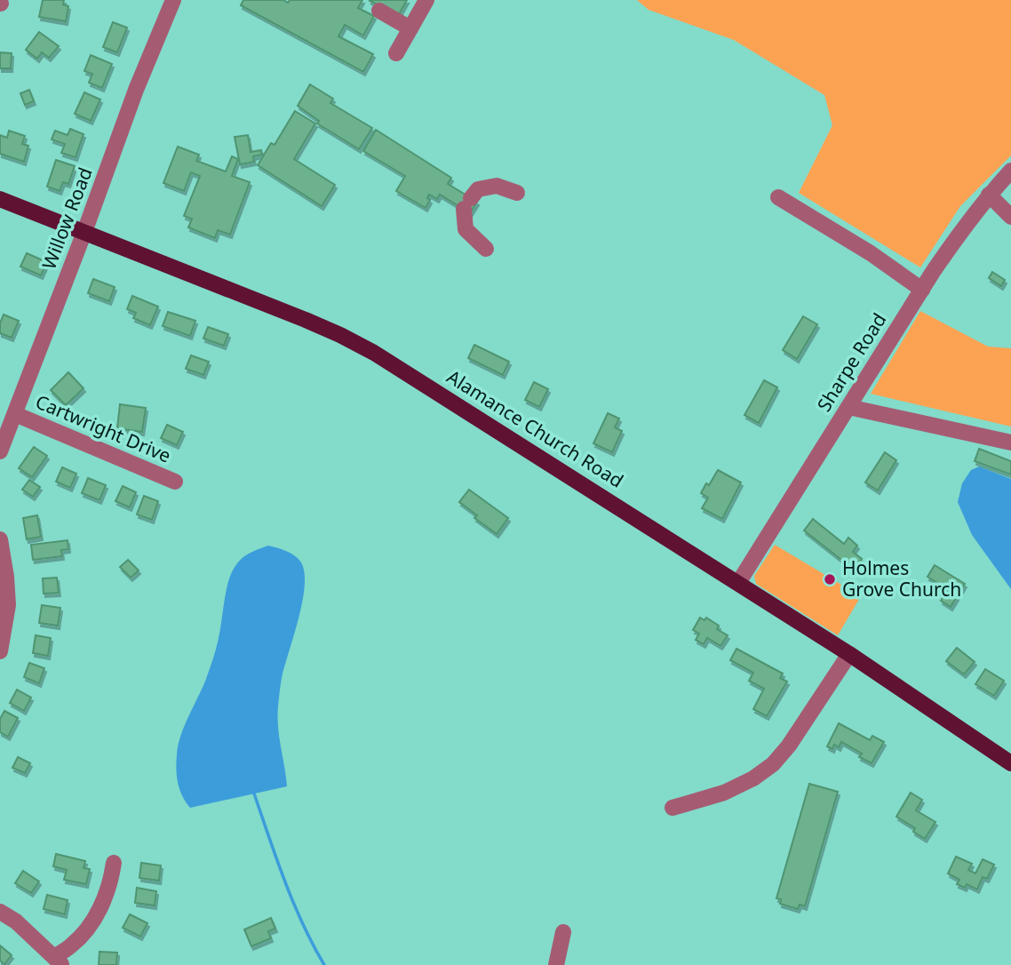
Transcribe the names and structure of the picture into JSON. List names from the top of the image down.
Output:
{
  "streets": {
    "main road": ["Alamance Church Road"],
    "street": ["Willow Road", "Sharpe Road", "Cartwright Drive"]
  },
  "crossings": [
    ["Willow Road", "Cartwright Drive"],
    ["Willow Road", "Alamance Church Road"],
    ["Sharpe Road", "Alamance Church Road"]
  ],
  "places": ["Holmes Grove Church"]
}
